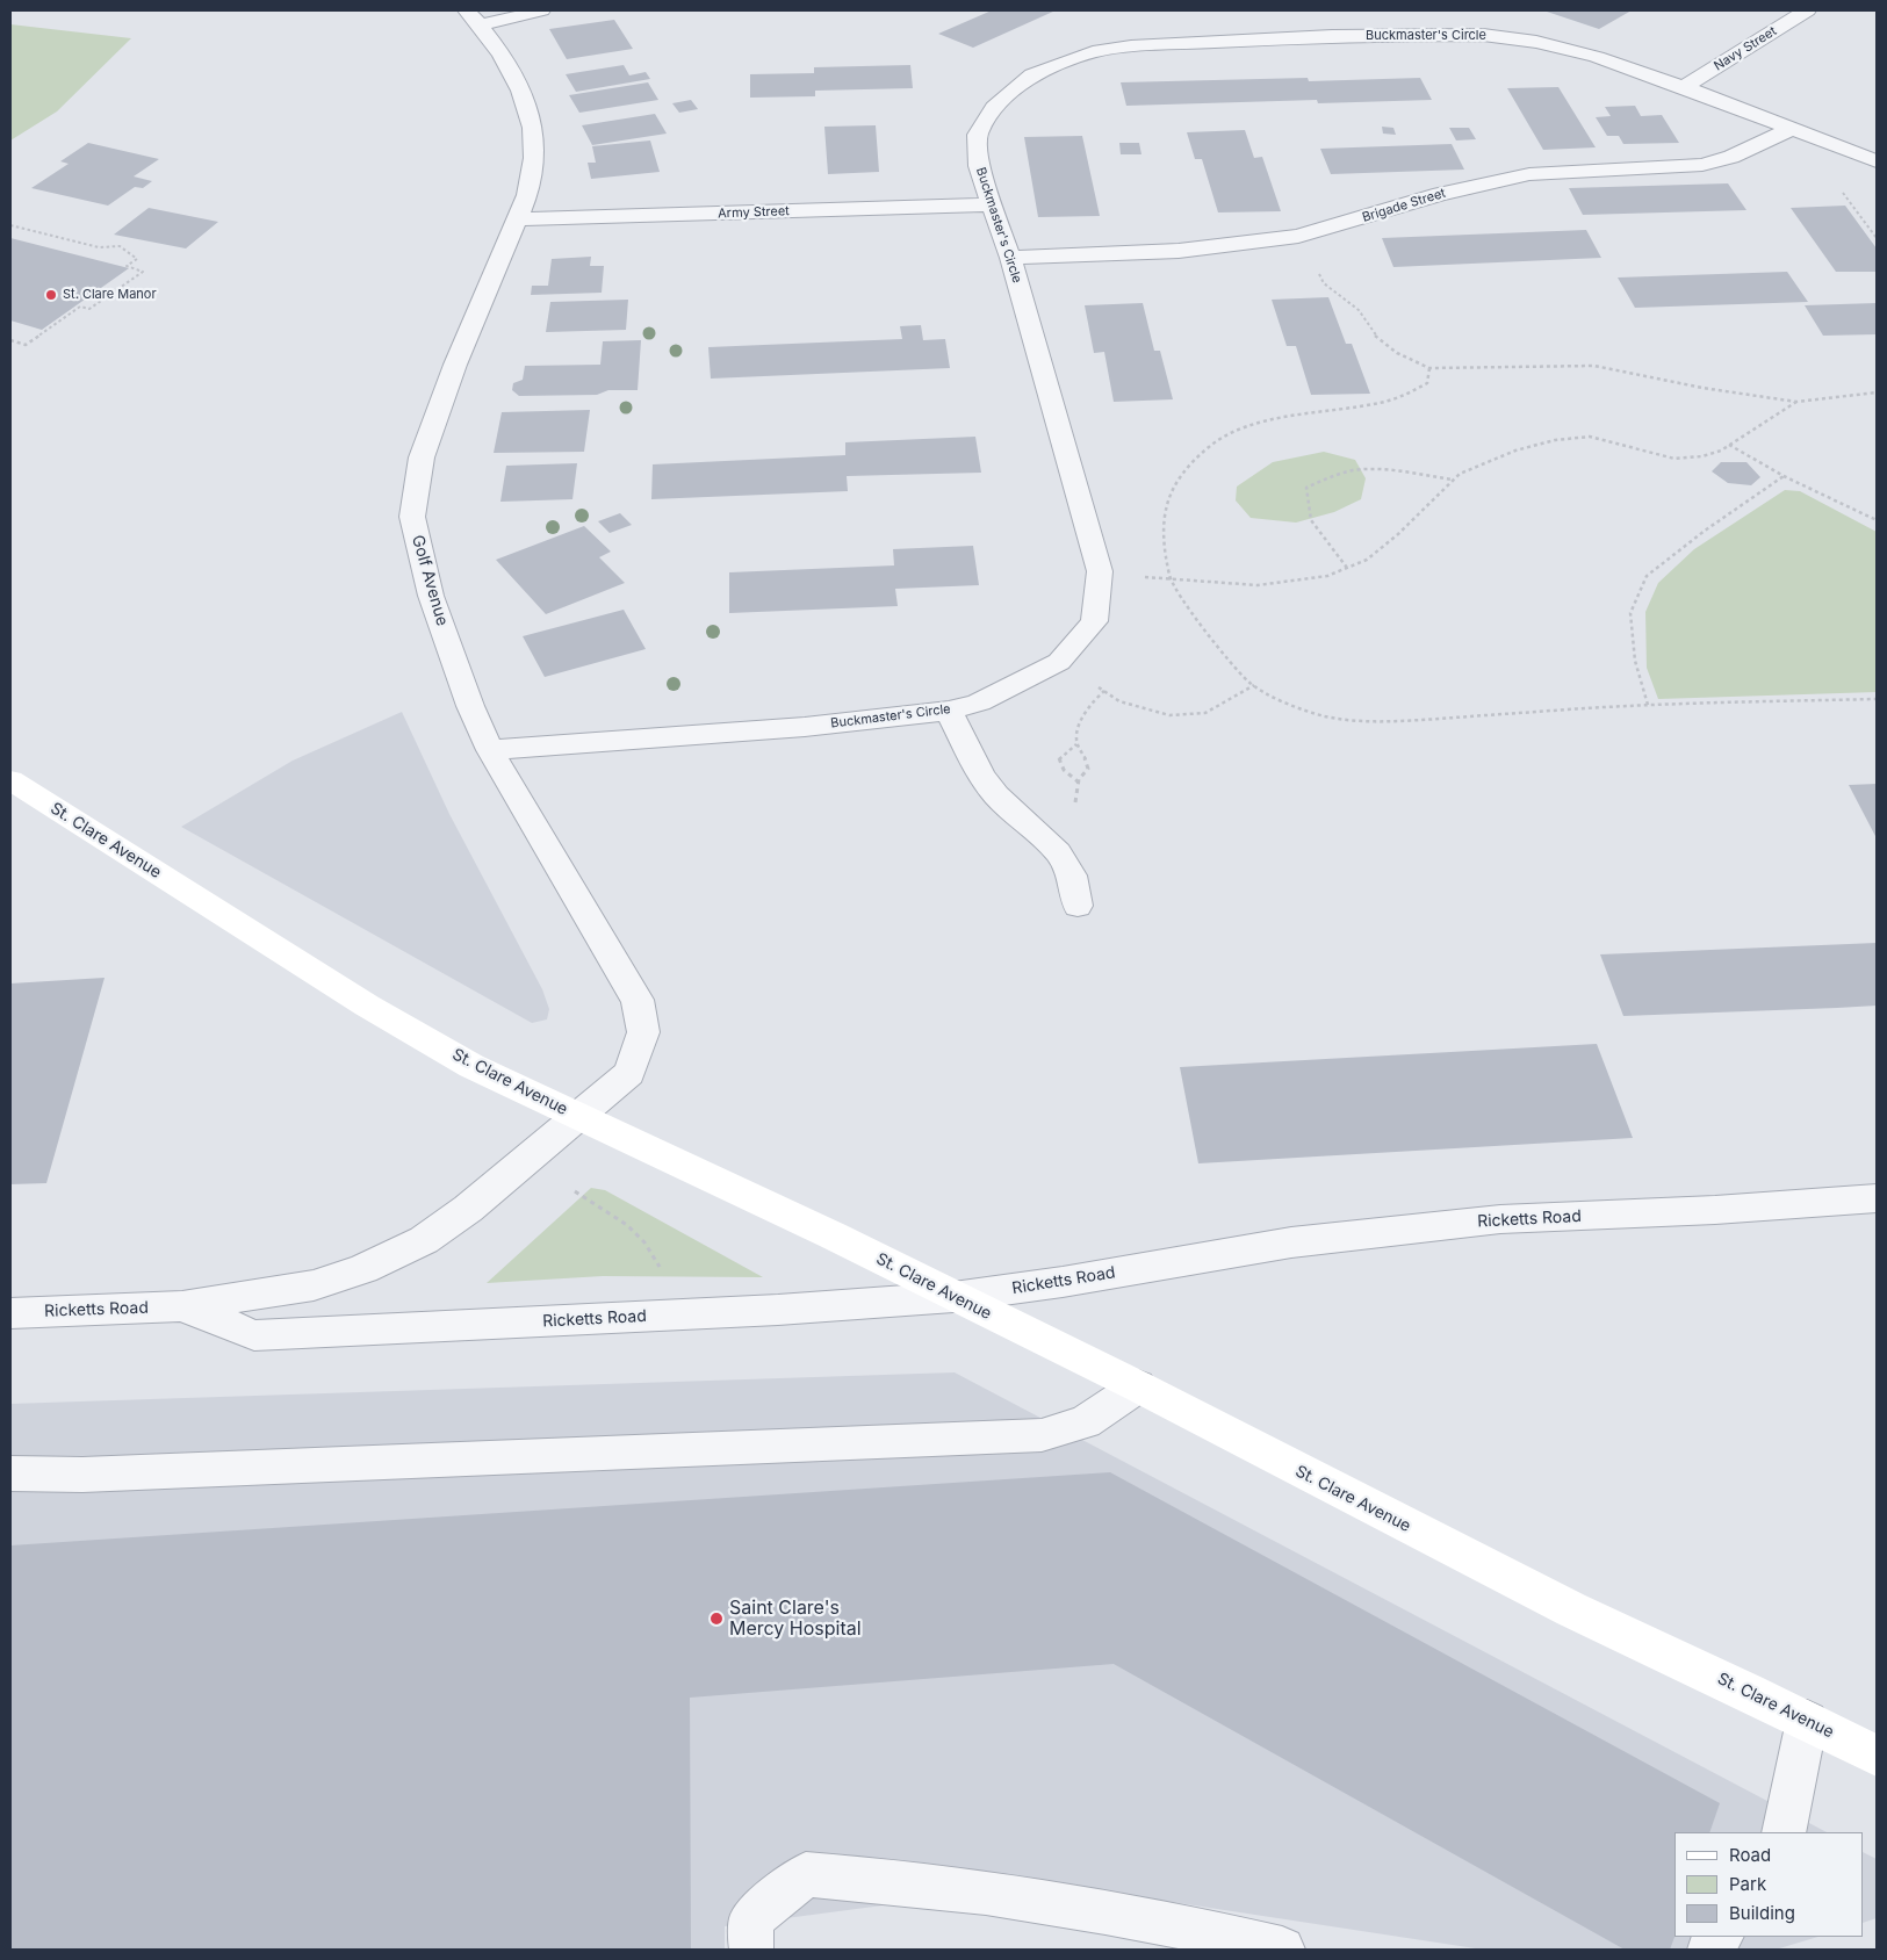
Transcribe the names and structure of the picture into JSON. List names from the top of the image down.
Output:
{
  "streets": {
    "street": [
      "Buckmaster's Circle",
      "Navy Street",
      "Brigade Street",
      "Army Street",
      "Golf Avenue",
      "St. Clare Avenue",
      "Ricketts Road"
    ]
  },
  "crossings": [
    ["Buckmaster's Circle", "Navy Street"],
    ["Buckmaster's Circle", "Brigade Street"],
    ["Buckmaster's Circle", "Army Street"],
    ["Buckmaster's Circle", "Golf Avenue"],
    ["Army Street", "Golf Avenue"],
    ["Golf Avenue", "St. Clare Avenue"],
    ["Golf Avenue", "Ricketts Road"],
    ["St. Clare Avenue", "Ricketts Road"]
  ],
  "places": ["St. Clare Manor", "Saint Clare's Mercy Hospital"],
  "legend": ["Road", "Park", "Building"]
}
